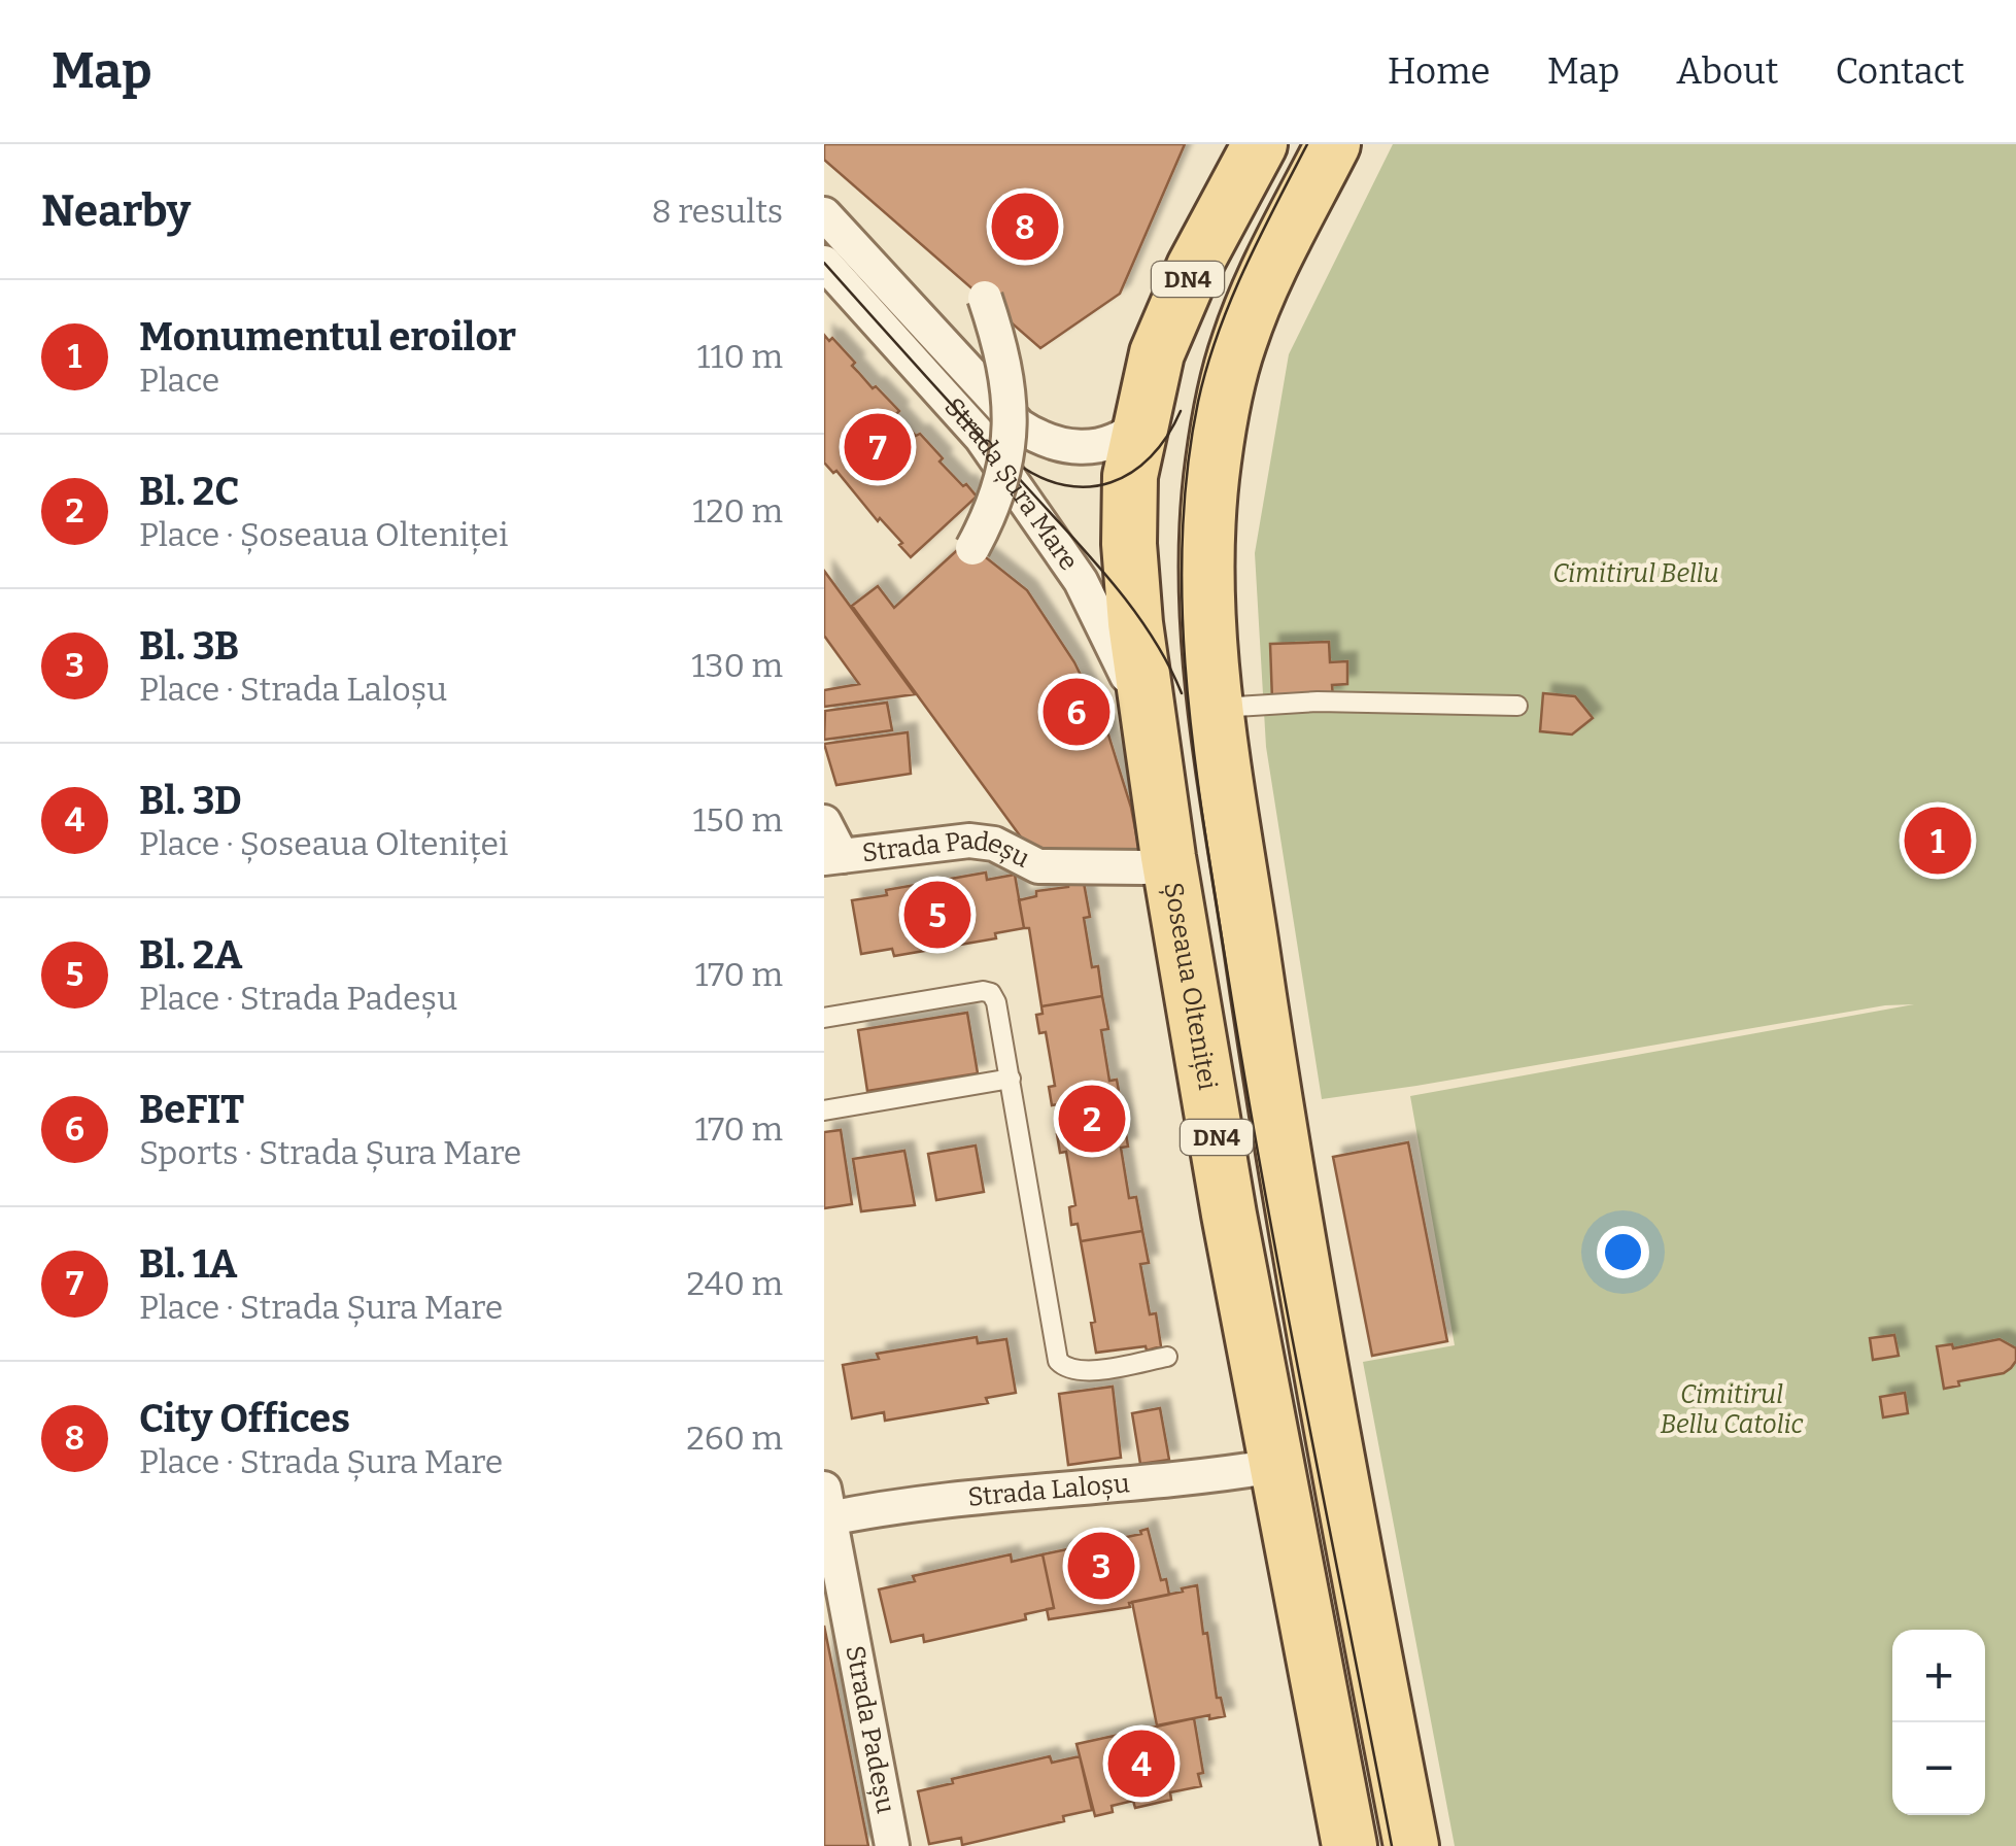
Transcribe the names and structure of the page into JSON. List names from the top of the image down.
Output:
{
  "streets": {
    "main road": ["DN4", "Șoseaua Olteniței"],
    "street": ["Strada Șura Mare", "Strada Padeșu", "Strada Laloșu"]
  },
  "crossings": [
    ["Strada Șura Mare", "Șoseaua Olteniței"],
    ["Strada Padeșu", "Șoseaua Olteniței"],
    ["Strada Padeșu", "Strada Laloșu"],
    ["Șoseaua Olteniței", "Strada Laloșu"]
  ],
  "parks": ["Cimitirul Bellu", "Cimitirul Bellu Catolic"],
  "page": {
    "header": "Map",
    "nav": [
      "Home",
      "Map",
      "About",
      "Contact"
    ],
    "heading": ["Nearby", "8 results"],
    "pins": [
      "8",
      "7",
      "6",
      "1",
      "5",
      "2",
      "3",
      "4"
    ],
    "list": [
      {
        "mark": "1",
        "name": "Monumentul eroilor",
        "note": "Place",
        "value": "110 m"
      },
      {
        "mark": "2",
        "name": "Bl. 2C",
        "note": "Place · Șoseaua Olteniței",
        "value": "120 m"
      },
      {
        "mark": "3",
        "name": "Bl. 3B",
        "note": "Place · Strada Laloșu",
        "value": "130 m"
      },
      {
        "mark": "4",
        "name": "Bl. 3D",
        "note": "Place · Șoseaua Olteniței",
        "value": "150 m"
      },
      {
        "mark": "5",
        "name": "Bl. 2A",
        "note": "Place · Strada Padeșu",
        "value": "170 m"
      },
      {
        "mark": "6",
        "name": "BeFIT",
        "note": "Sports · Strada Șura Mare",
        "value": "170 m"
      },
      {
        "mark": "7",
        "name": "Bl. 1A",
        "note": "Place · Strada Șura Mare",
        "value": "240 m"
      },
      {
        "mark": "8",
        "name": "City Offices",
        "note": "Place · Strada Șura Mare",
        "value": "260 m"
      }
    ],
    "map_buttons": ["+", "−"]
  }
}
